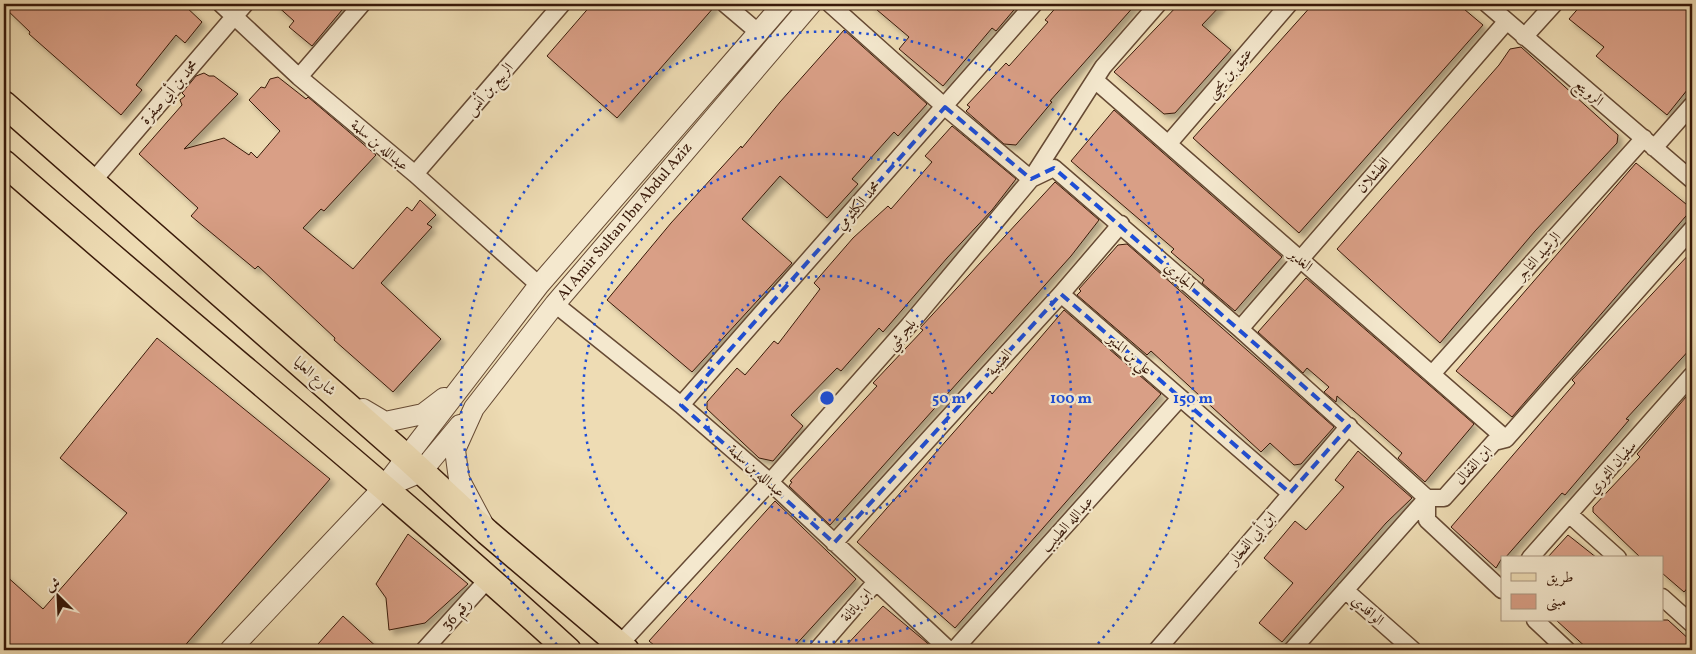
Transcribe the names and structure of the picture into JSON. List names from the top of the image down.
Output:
{
  "streets": {
    "main road": ["شارع العليا"],
    "street": [
      "عتيق بن يحيى",
      "الربيع بن أنس",
      "محمد بن أبي صفرة",
      "الرويتع",
      "عبدالله بن سلمة",
      "الطشلان",
      "محمد الكلثومي",
      "Al Amir Sultan Ibn Abdul Aziz",
      "الرشيد التاجر",
      "الغدير",
      "الجابري",
      "بلجرشي",
      "علي بن المنير",
      "الضبية",
      "ابن القفال",
      "سفيان الثوري",
      "عبدالله الطبيب",
      "ابن أبي الفخار",
      "ابن باتانة",
      "الواقدي",
      "رقم 36"
    ]
  },
  "crossings": [
    ["عتيق بن يحيى", "الغدير"],
    ["الربيع بن أنس", "عبدالله بن سلمة"],
    ["محمد بن أبي صفرة", "عبدالله بن سلمة"],
    ["محمد بن أبي صفرة", "شارع العليا"],
    ["الرويتع", "الطشلان"],
    ["الرويتع", "الرشيد التاجر"],
    ["عبدالله بن سلمة", "محمد الكلثومي"],
    ["عبدالله بن سلمة", "Al Amir Sultan Ibn Abdul Aziz"],
    ["عبدالله بن سلمة", "بلجرشي"],
    ["عبدالله بن سلمة", "الضبية"],
    ["عبدالله بن سلمة", "ابن باتانة"],
    ["الطشلان", "الغدير"],
    ["الطشلان", "الجابري"],
    ["Al Amir Sultan Ibn Abdul Aziz", "شارع العليا"],
    ["الرشيد التاجر", "الغدير"],
    ["الغدير", "بلجرشي"],
    ["الغدير", "ابن القفال"],
    ["الجابري", "بلجرشي"],
    ["الجابري", "الضبية"],
    ["الجابري", "ابن القفال"],
    ["الجابري", "ابن أبي الفخار"],
    ["بلجرشي", "شارع العليا"],
    ["علي بن المنير", "الضبية"],
    ["علي بن المنير", "عبدالله الطبيب"],
    ["علي بن المنير", "ابن أبي الفخار"]
  ],
  "legend": ["طريق", "مبنى"],
  "north": "top left",
  "rings": ["50 m", "100 m", "150 m"]
}
